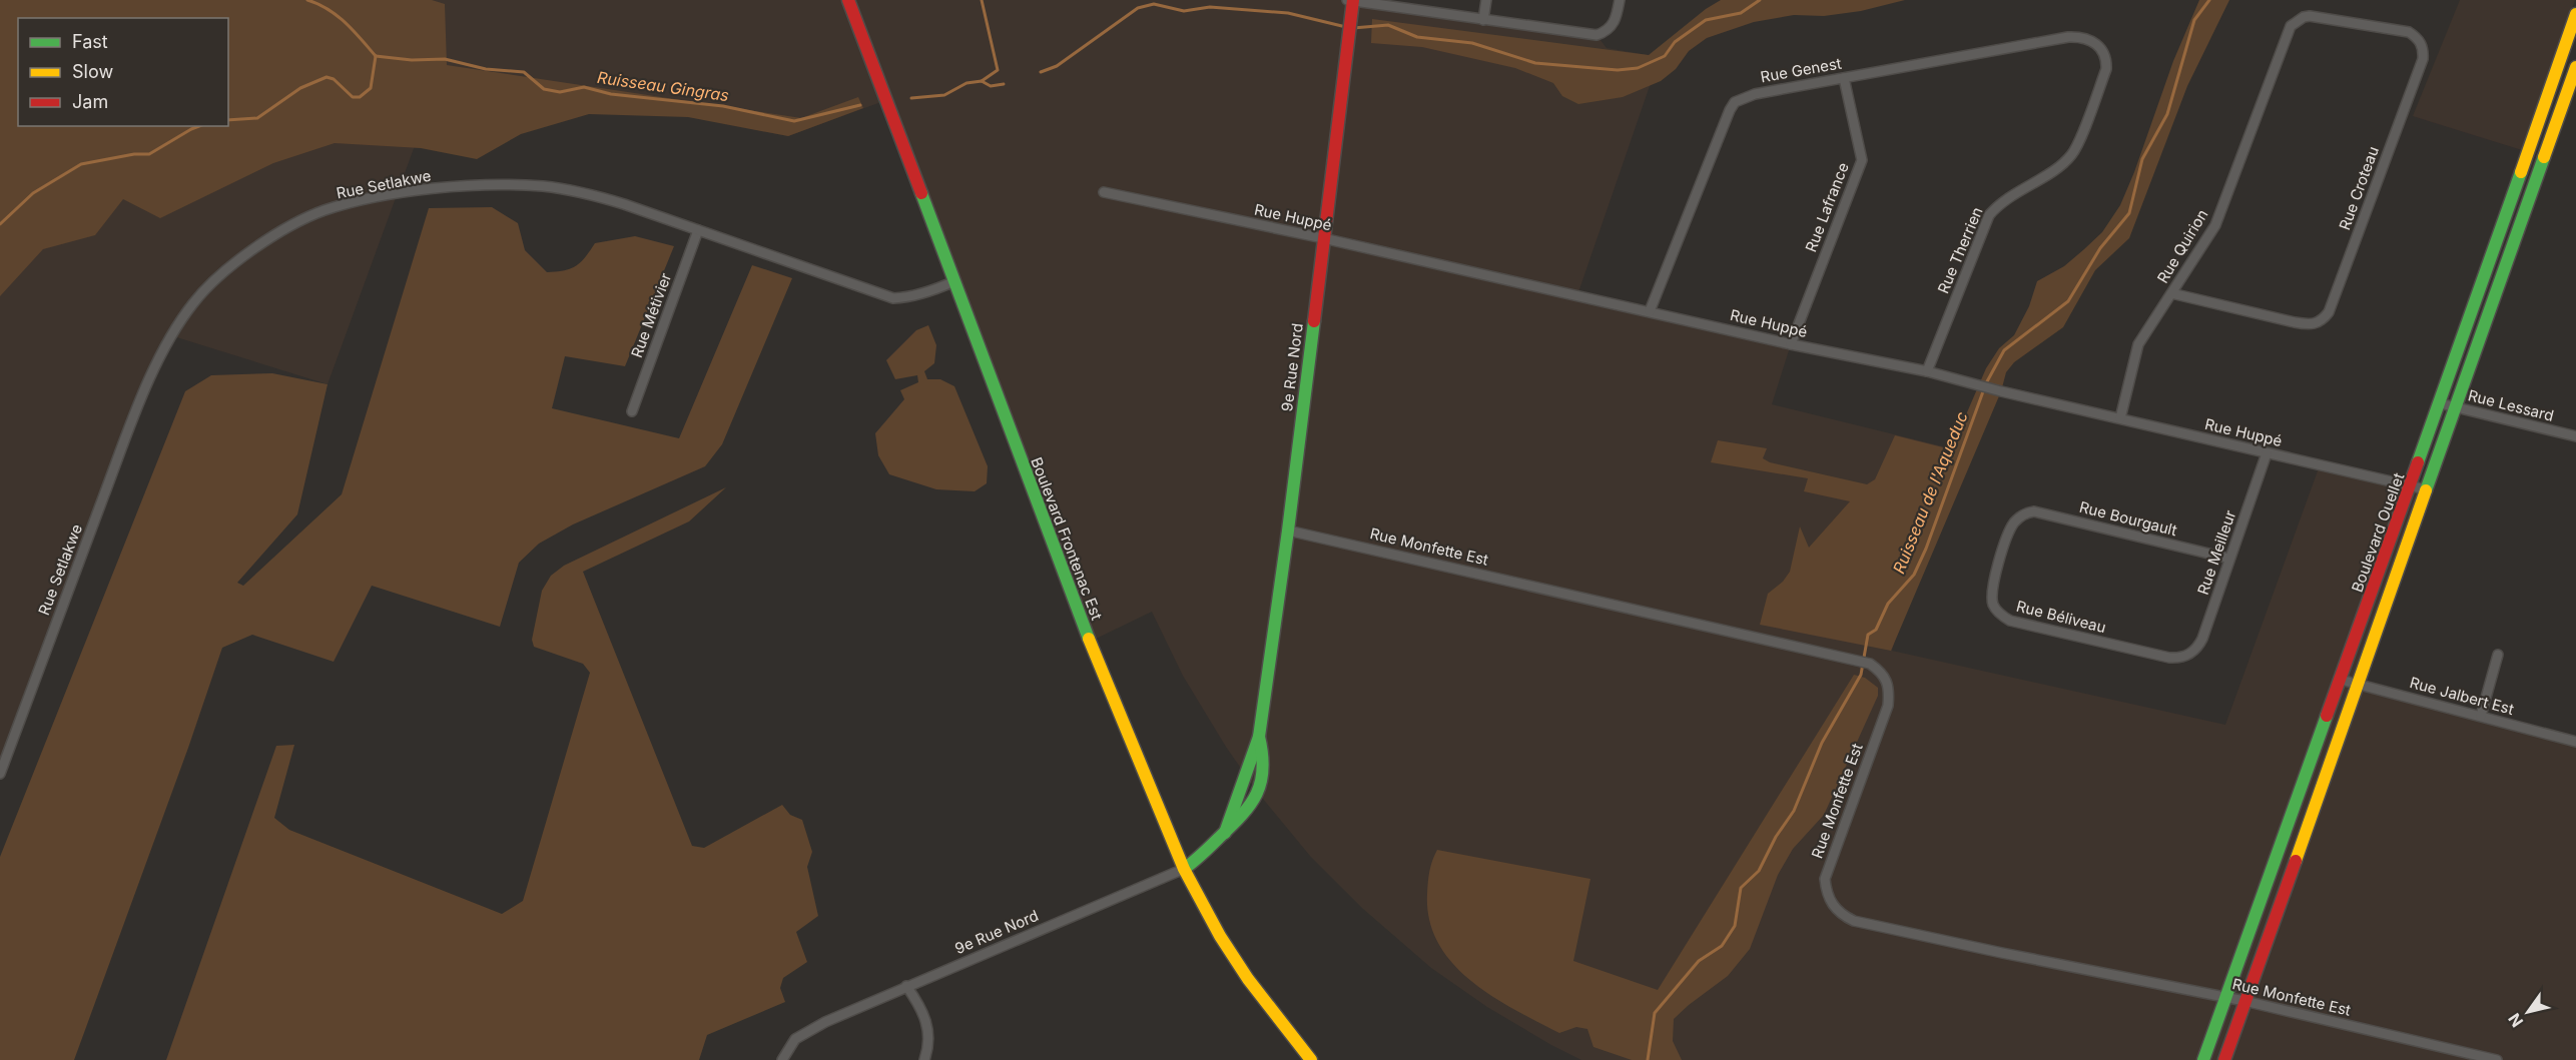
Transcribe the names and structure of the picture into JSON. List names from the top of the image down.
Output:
{
  "streets": {
    "street": [
      "Rue Genest",
      "Rue Setlakwe",
      "Rue Croteau",
      "Rue Lafrance",
      "Rue Huppé",
      "Rue Quirion",
      "Rue Therrien",
      "Rue Métivier",
      "9e Rue Nord",
      "Rue Lessard",
      "Rue Bourgault",
      "Boulevard Ouellet",
      "Boulevard Frontenac Est",
      "Rue Monfette Est",
      "Rue Meilleur",
      "Rue Béliveau",
      "Rue Jalbert Est"
    ]
  },
  "crossings": [
    ["Rue Genest", "Rue Lafrance"],
    ["Rue Genest", "Rue Huppé"],
    ["Rue Genest", "Rue Therrien"],
    ["Rue Setlakwe", "Rue Métivier"],
    ["Rue Setlakwe", "Boulevard Frontenac Est"],
    ["Rue Croteau", "Rue Quirion"],
    ["Rue Lafrance", "Rue Huppé"],
    ["Rue Huppé", "Rue Quirion"],
    ["Rue Huppé", "Rue Therrien"],
    ["Rue Huppé", "9e Rue Nord"],
    ["Rue Huppé", "Boulevard Ouellet"],
    ["Rue Huppé", "Rue Meilleur"],
    ["9e Rue Nord", "Boulevard Frontenac Est"],
    ["9e Rue Nord", "Rue Monfette Est"],
    ["Rue Lessard", "Boulevard Ouellet"],
    ["Rue Bourgault", "Rue Meilleur"],
    ["Rue Bourgault", "Rue Béliveau"],
    ["Boulevard Ouellet", "Rue Monfette Est"],
    ["Boulevard Ouellet", "Rue Jalbert Est"],
    ["Rue Meilleur", "Rue Béliveau"]
  ],
  "water": ["Ruisseau Gingras", "Ruisseau de l'Aqueduc"],
  "legend": ["Fast", "Slow", "Jam"],
  "north": "bottom left"
}
